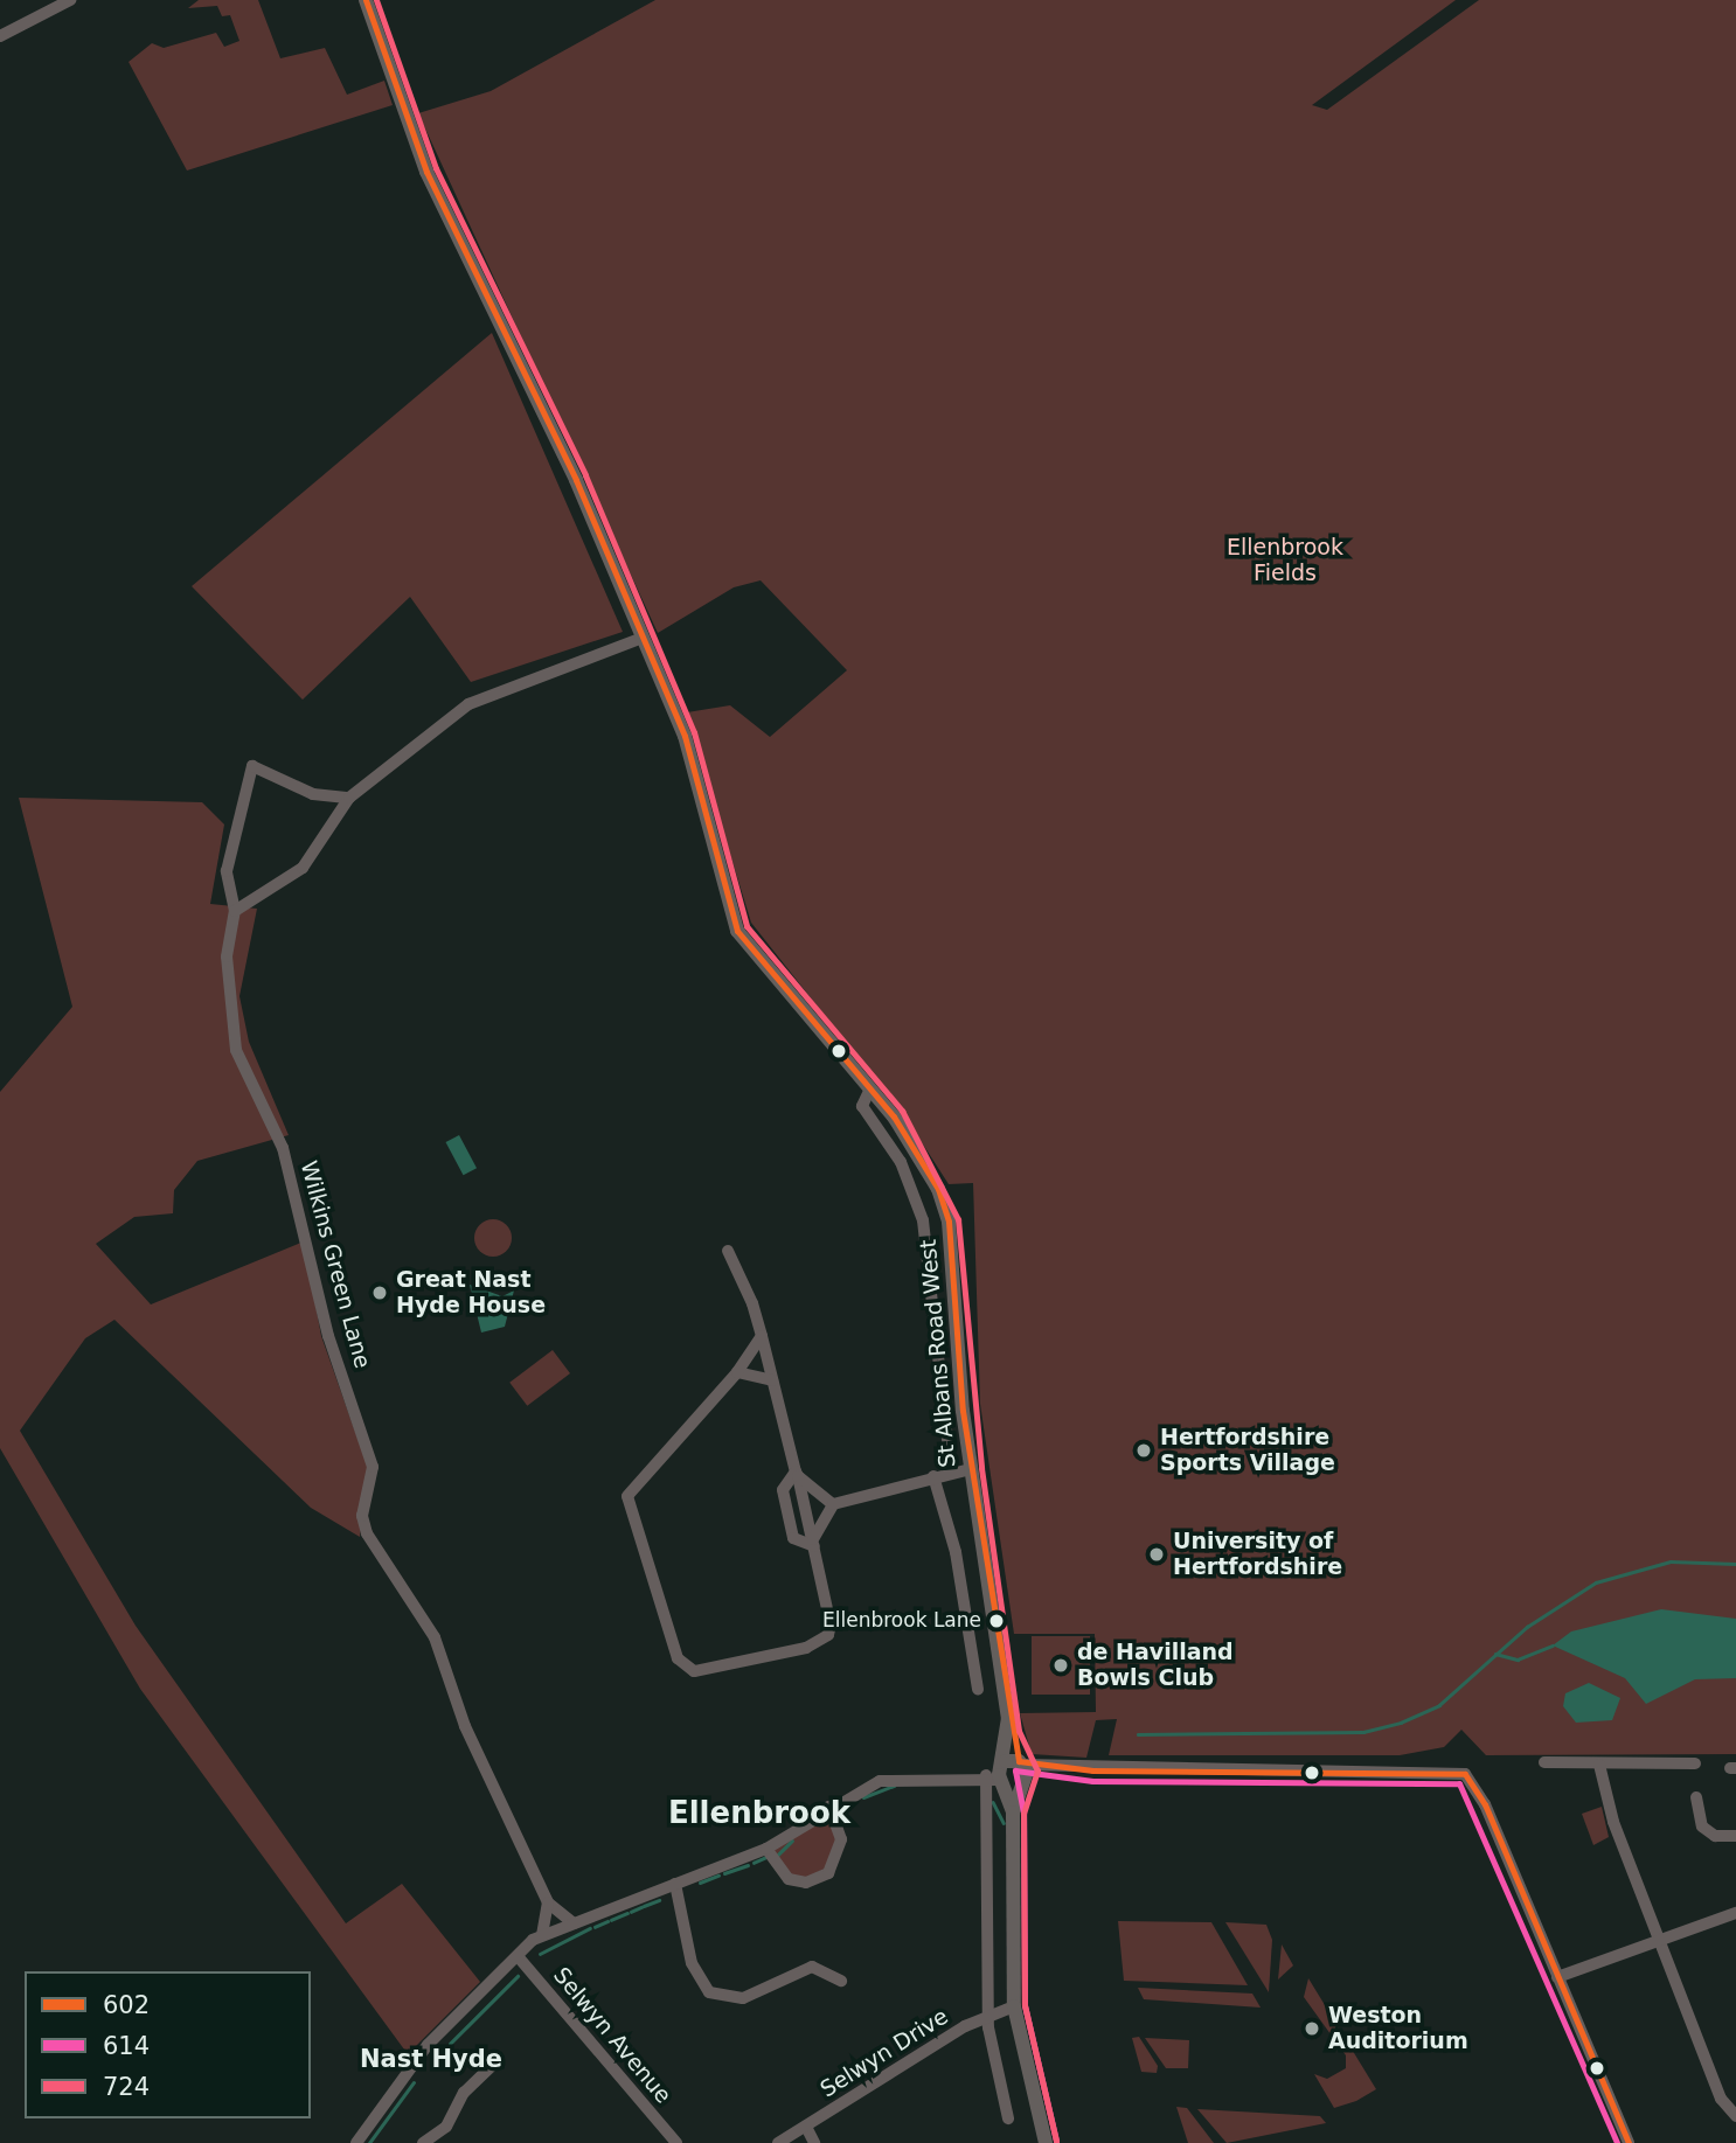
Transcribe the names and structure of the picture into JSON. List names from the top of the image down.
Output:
{
  "streets": {
    "main road": ["St Albans Road West"],
    "street": ["Wilkins Green Lane", "Selwyn Avenue", "Selwyn Drive"]
  },
  "crossings": [
    ["St Albans Road West", "Selwyn Drive"]
  ],
  "districts": ["Ellenbrook", "Nast Hyde"],
  "parks": ["Ellenbrook Fields"],
  "places": [
    "Great Nast Hyde House",
    "Hertfordshire Sports Village",
    "University of Hertfordshire",
    "Ellenbrook Lane",
    "de Havilland Bowls Club",
    "Weston Auditorium"
  ],
  "lines": ["transit line 602", "transit line 724", "transit line 614"],
  "legend": ["602", "614", "724"]
}
